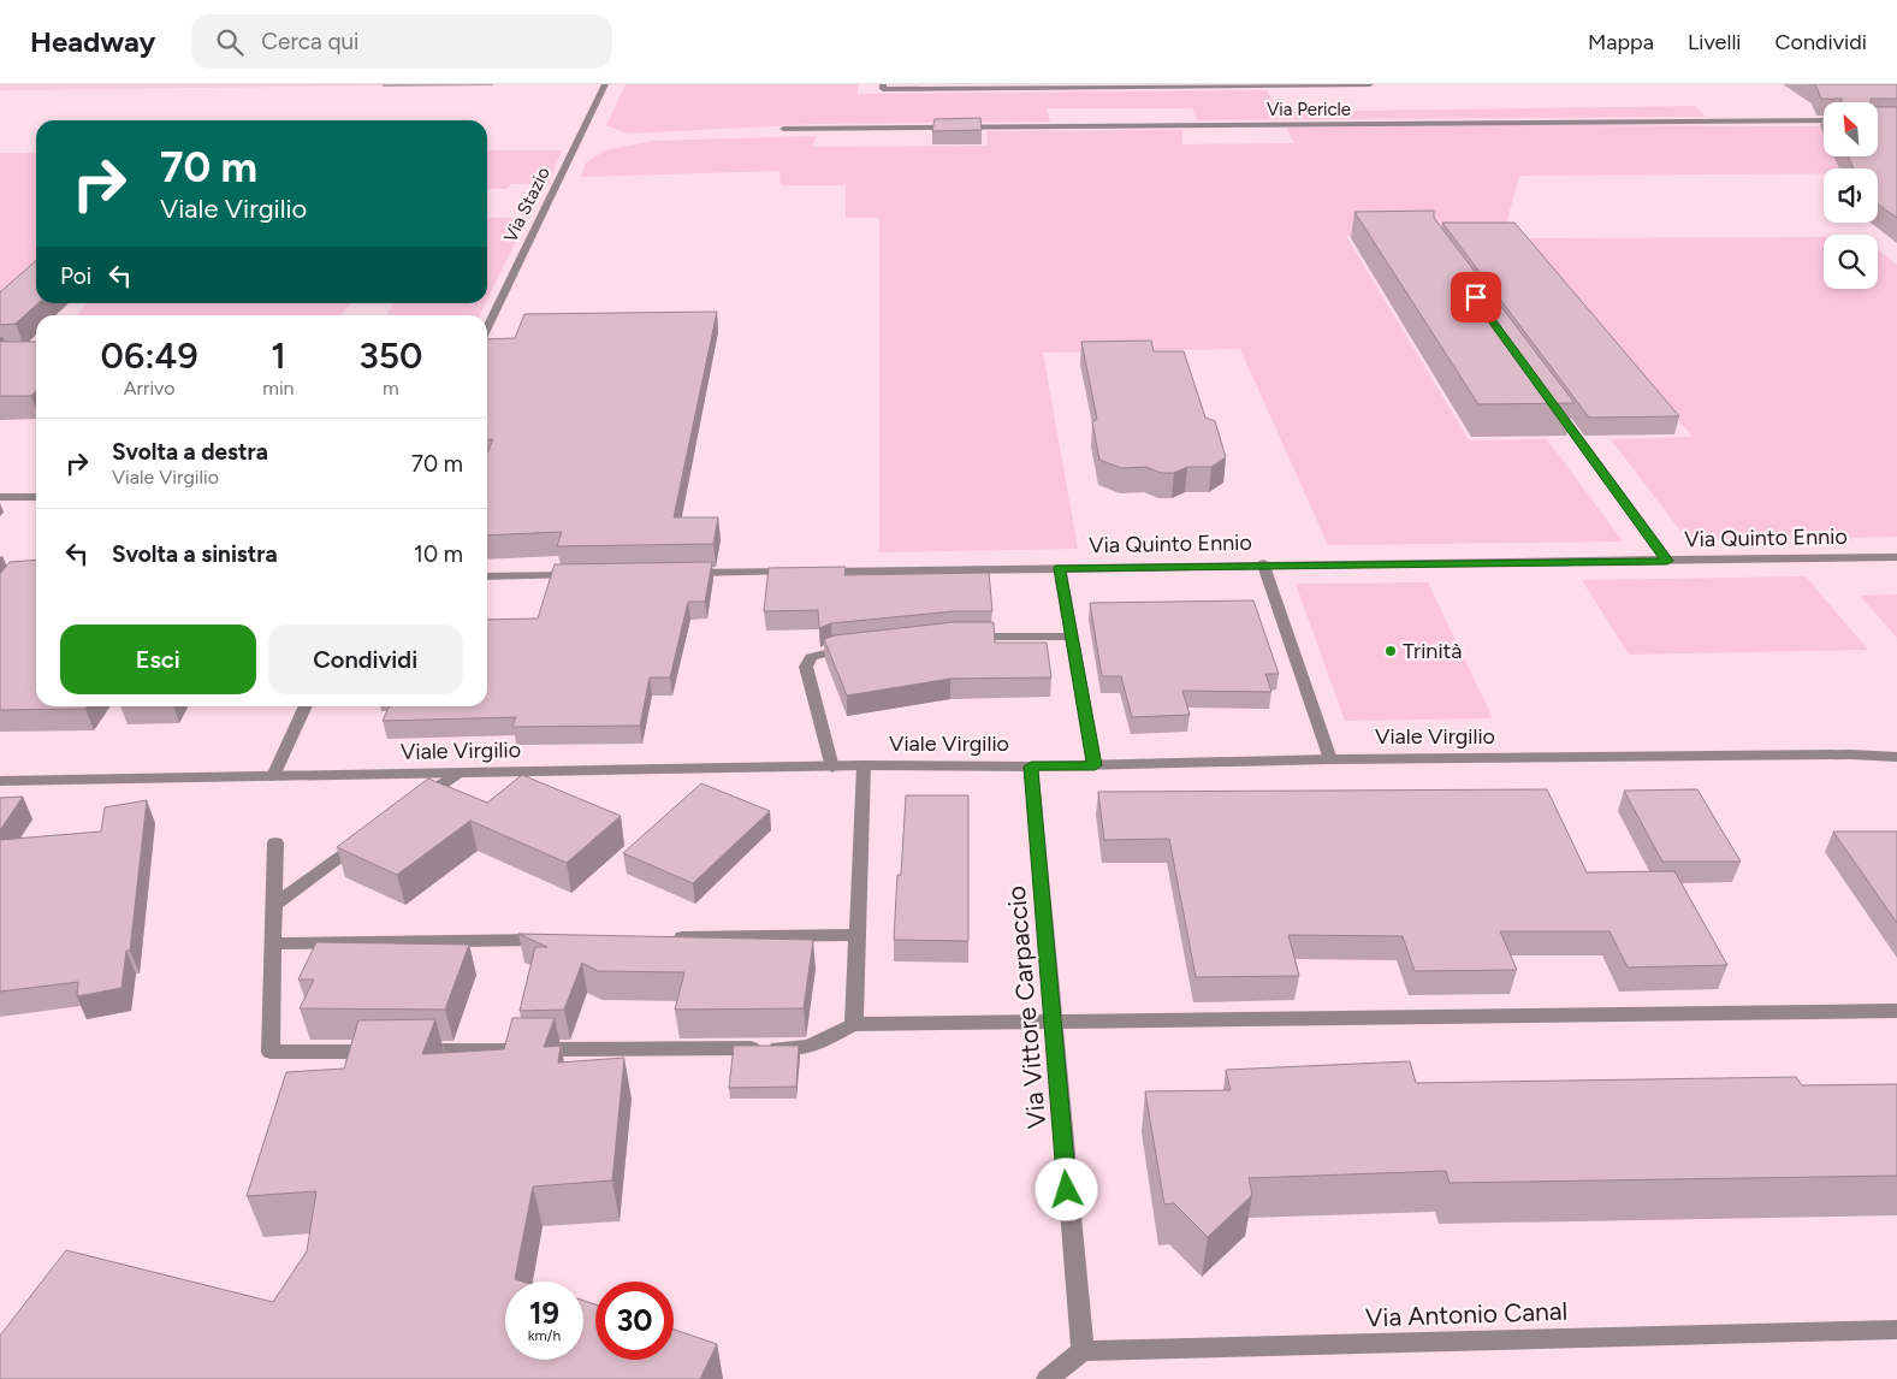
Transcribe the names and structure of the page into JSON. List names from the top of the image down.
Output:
{
  "streets": {
    "street": [
      "Via Pericle",
      "Via Stazio",
      "Via Quinto Ennio",
      "Viale Virgilio",
      "Via Vittore Carpaccio",
      "Via Antonio Canal"
    ]
  },
  "crossings": [
    ["Viale Virgilio", "Via Vittore Carpaccio"],
    ["Via Vittore Carpaccio", "Via Antonio Canal"]
  ],
  "places": ["Trinità"],
  "north": "top left",
  "page": {
    "header": "Headway",
    "search": "Cerca qui",
    "nav": ["Mappa", "Livelli", "Condividi"],
    "turn": ["70 m", "Viale Virgilio"],
    "then": "Poi",
    "eta": [
      "06:49",
      "Arrivo",
      "1",
      "min",
      "350",
      "m"
    ],
    "list": [
      {
        "name": "Svolta a destra",
        "note": "Viale Virgilio",
        "value": "70 m"
      },
      {
        "name": "Svolta a sinistra",
        "value": "10 m"
      }
    ],
    "buttons": ["Esci", "Condividi"],
    "speed": "19 km/h",
    "limit": "30"
  }
}
